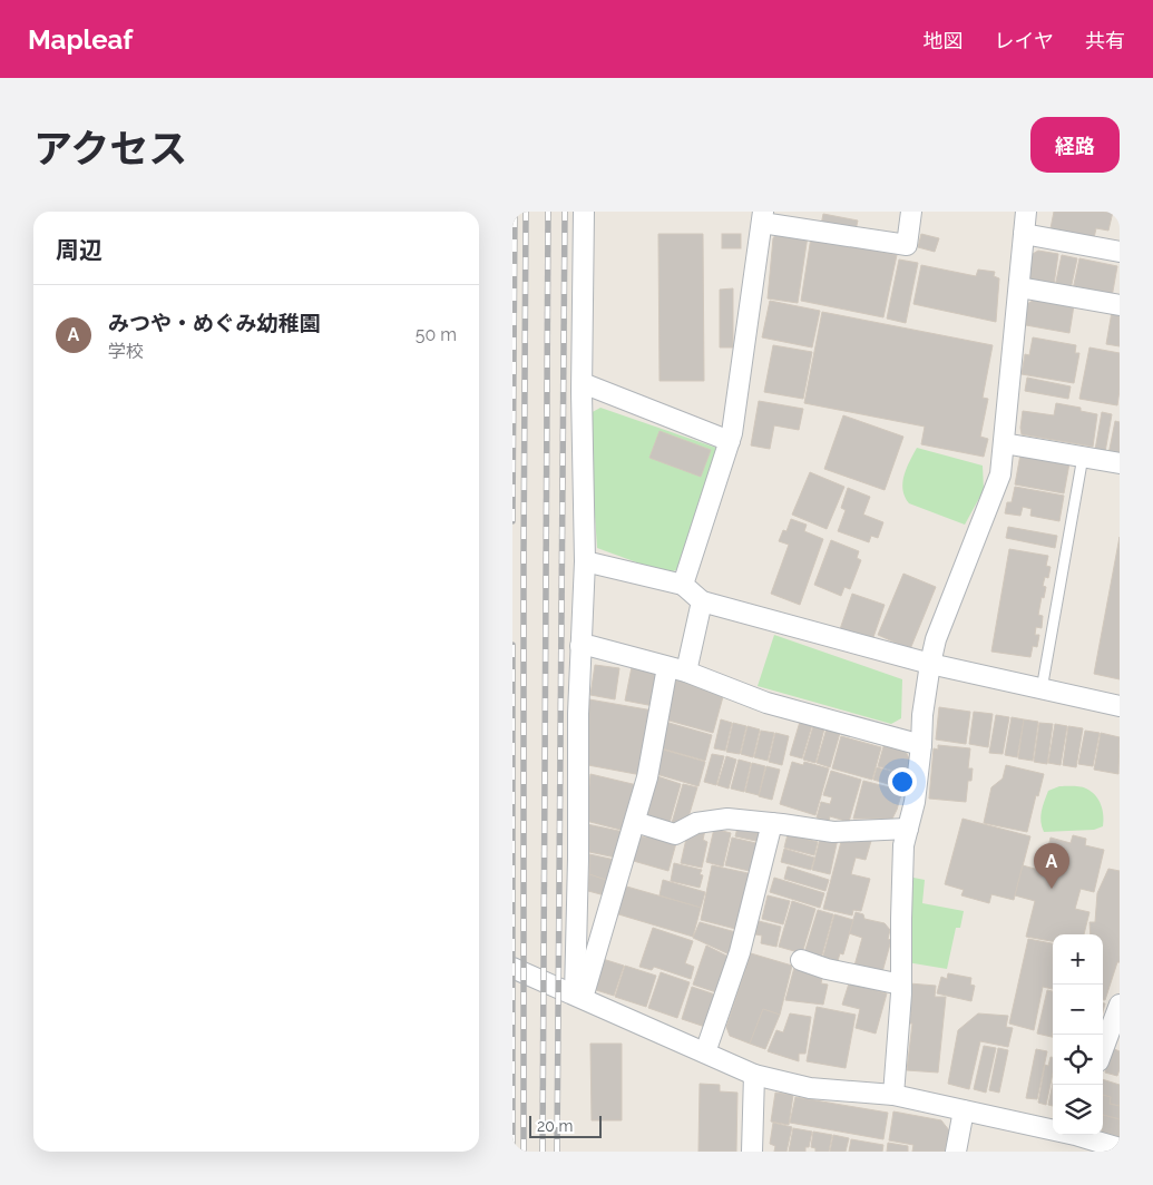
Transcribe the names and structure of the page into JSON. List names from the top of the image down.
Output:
{
  "scale_bar": "20 m",
  "page": {
    "header": "Mapleaf",
    "nav": ["地図", "レイヤ", "共有"],
    "title": "アクセス",
    "buttons": "経路",
    "heading": "周辺",
    "list": [
      {
        "mark": "A",
        "name": "みつや・めぐみ幼稚園",
        "note": "学校",
        "value": "50 m"
      }
    ],
    "pins": "A",
    "map_buttons": ["+", "−"],
    "scale": "20 m"
  }
}
